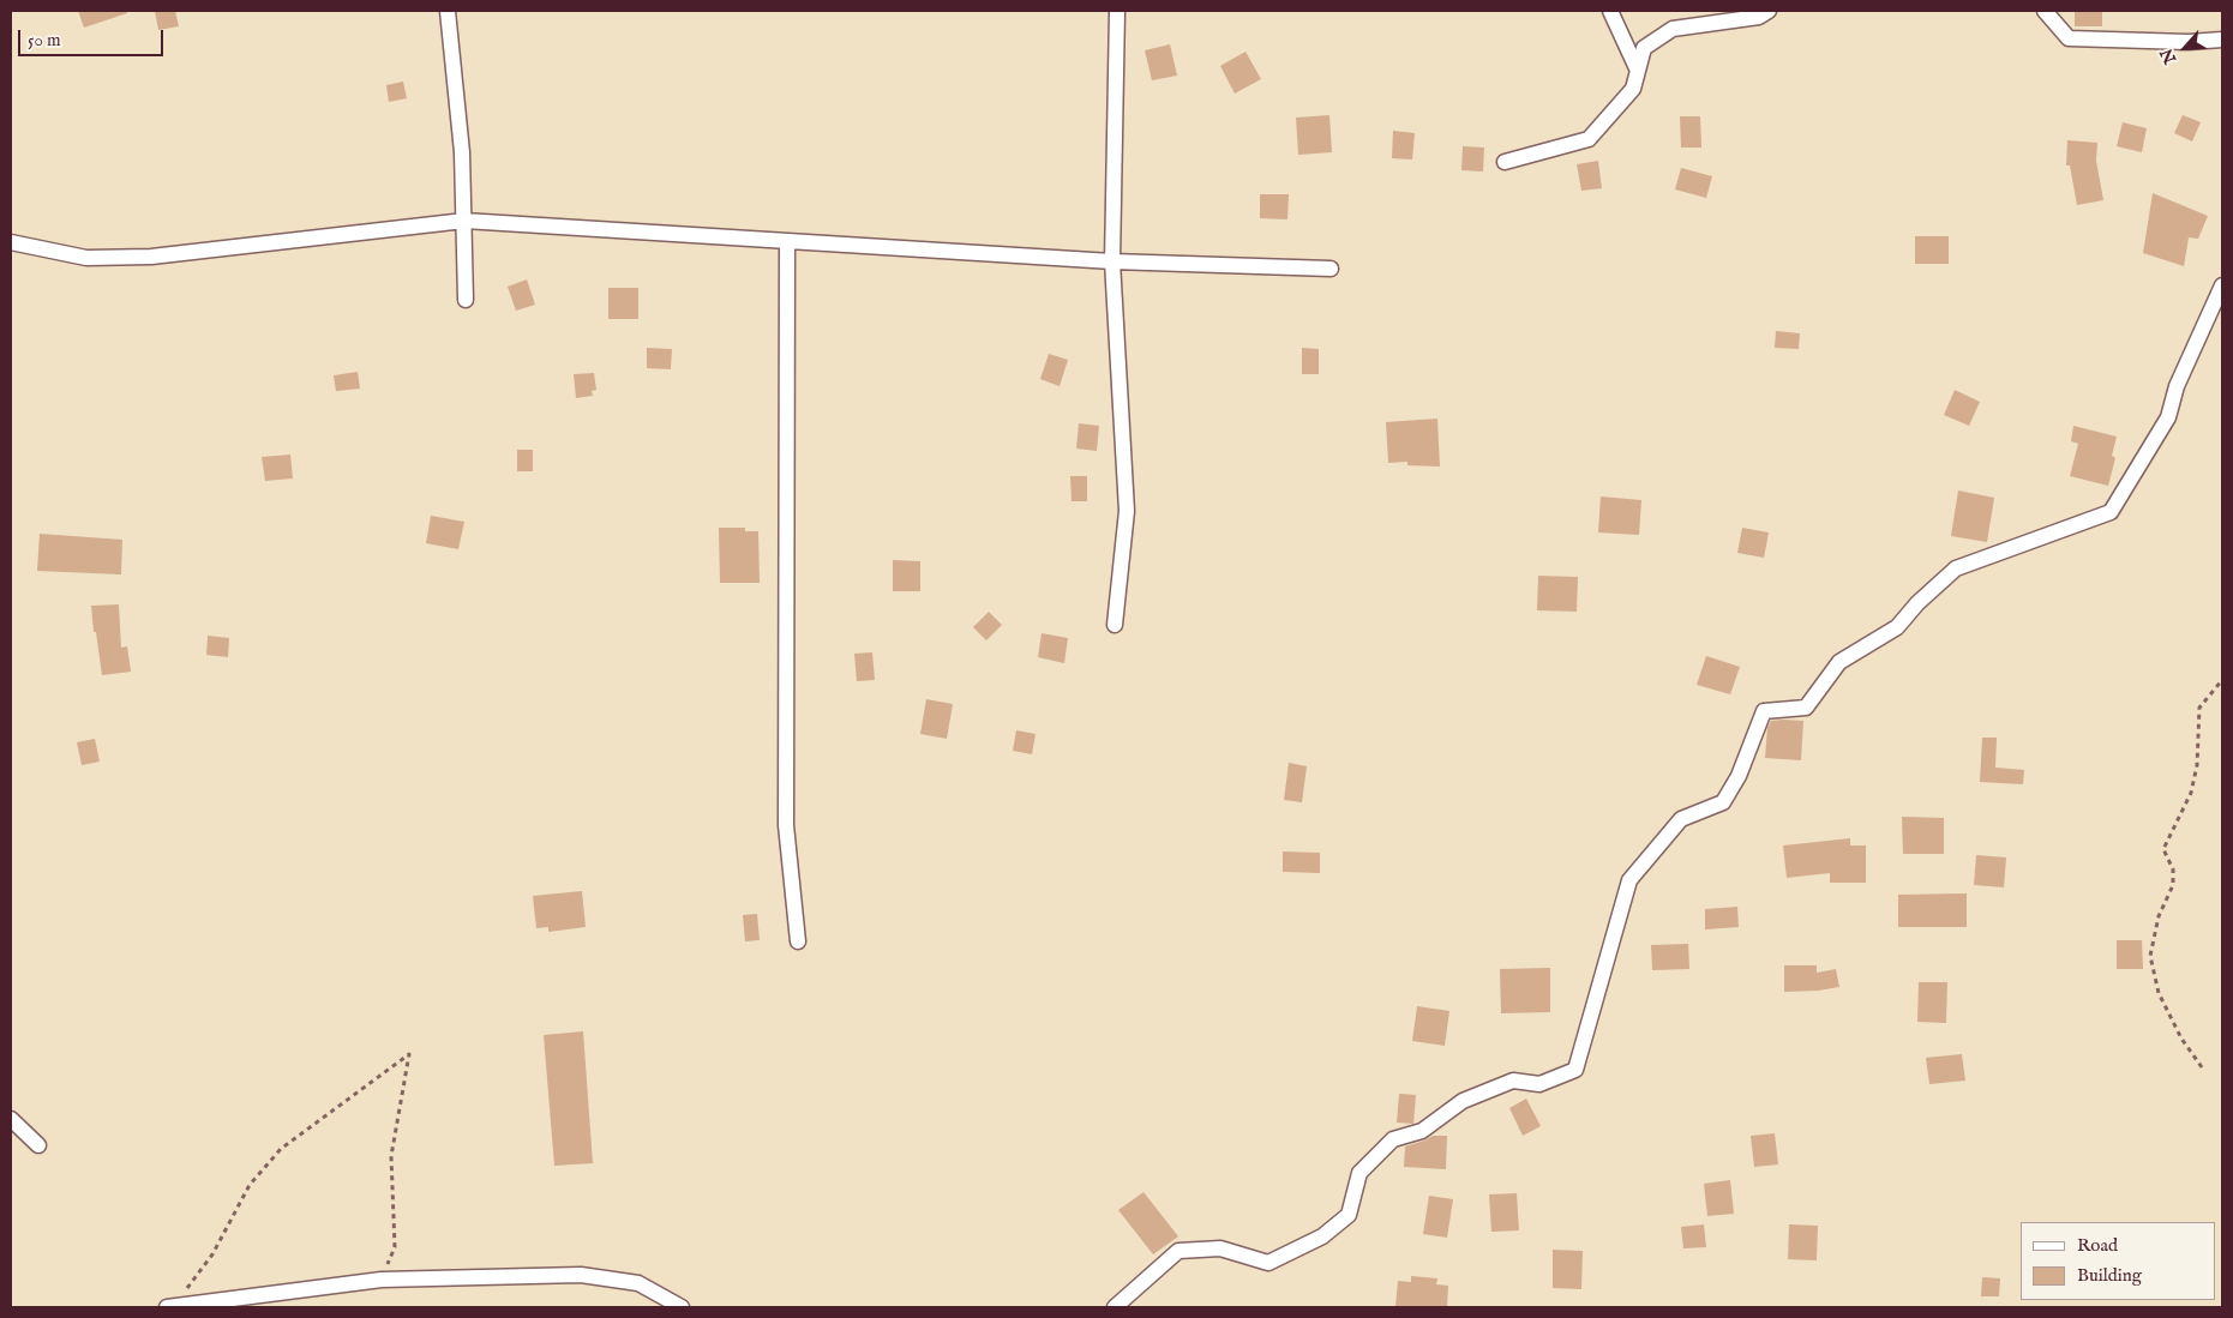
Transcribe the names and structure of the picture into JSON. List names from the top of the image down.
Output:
{
  "legend": ["Road", "Building"],
  "scale_bar": "50 m",
  "north": "bottom left"
}
